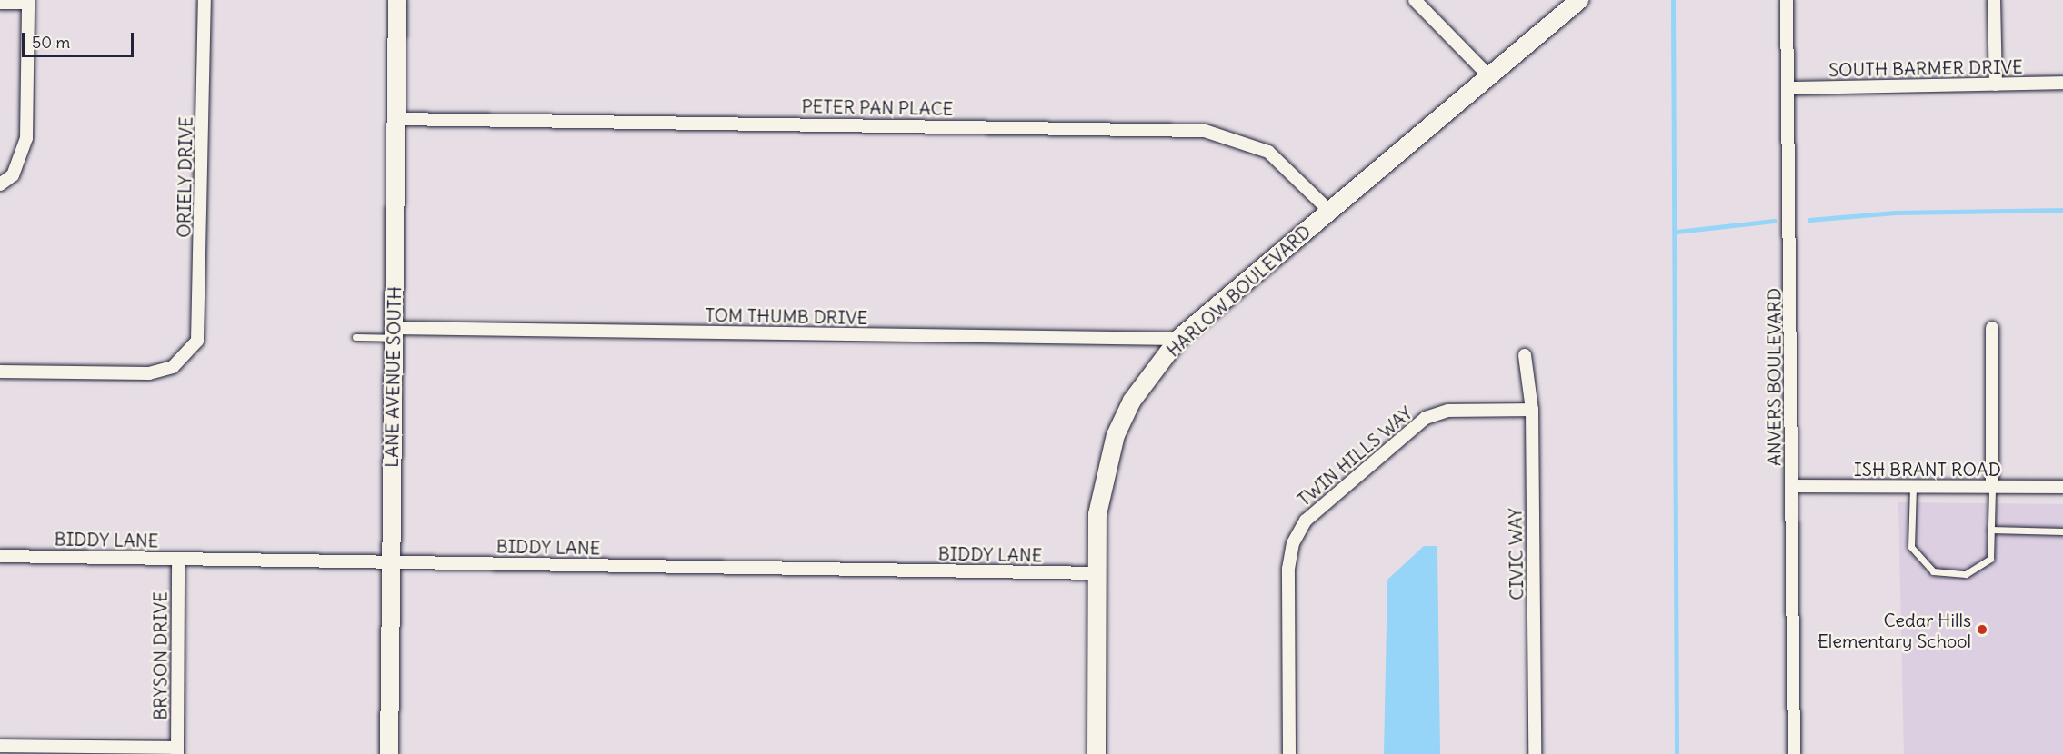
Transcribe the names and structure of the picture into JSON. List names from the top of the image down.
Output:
{
  "streets": {
    "street": [
      "SOUTH BARMER DRIVE",
      "PETER PAN PLACE",
      "ORIELY DRIVE",
      "HARLOW BOULEVARD",
      "TOM THUMB DRIVE",
      "LANE AVENUE SOUTH",
      "ANVERS BOULEVARD",
      "TWIN HILLS WAY",
      "ISH BRANT ROAD",
      "BIDDY LANE",
      "CIVIC WAY",
      "BRYSON DRIVE"
    ]
  },
  "crossings": [
    ["SOUTH BARMER DRIVE", "ANVERS BOULEVARD"],
    ["PETER PAN PLACE", "HARLOW BOULEVARD"],
    ["PETER PAN PLACE", "LANE AVENUE SOUTH"],
    ["HARLOW BOULEVARD", "TOM THUMB DRIVE"],
    ["HARLOW BOULEVARD", "BIDDY LANE"],
    ["TOM THUMB DRIVE", "LANE AVENUE SOUTH"],
    ["LANE AVENUE SOUTH", "BIDDY LANE"],
    ["ANVERS BOULEVARD", "ISH BRANT ROAD"],
    ["TWIN HILLS WAY", "CIVIC WAY"],
    ["BIDDY LANE", "BRYSON DRIVE"]
  ],
  "places": ["Cedar Hills Elementary School"],
  "scale_bar": "50 m"
}
